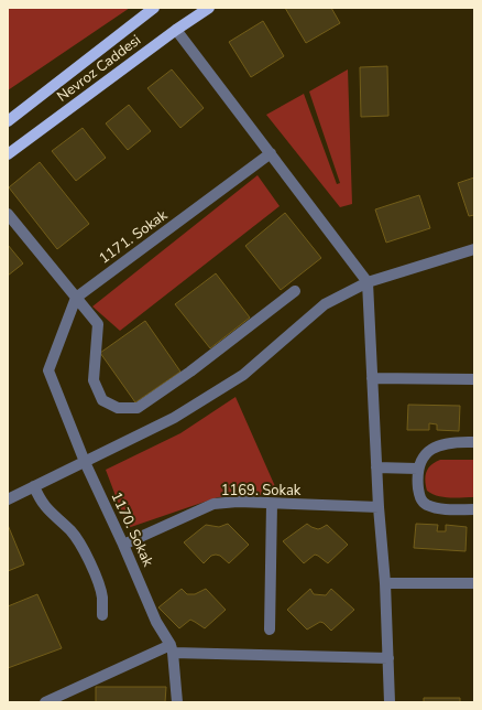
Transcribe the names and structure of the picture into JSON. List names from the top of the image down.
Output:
{
  "streets": {
    "main road": ["Nevroz Caddesi"],
    "street": ["1171. Sokak", "1169. Sokak", "1170. Sokak"]
  },
  "crossings": [
    ["1171. Sokak", "1170. Sokak"],
    ["1169. Sokak", "1170. Sokak"]
  ]
}
